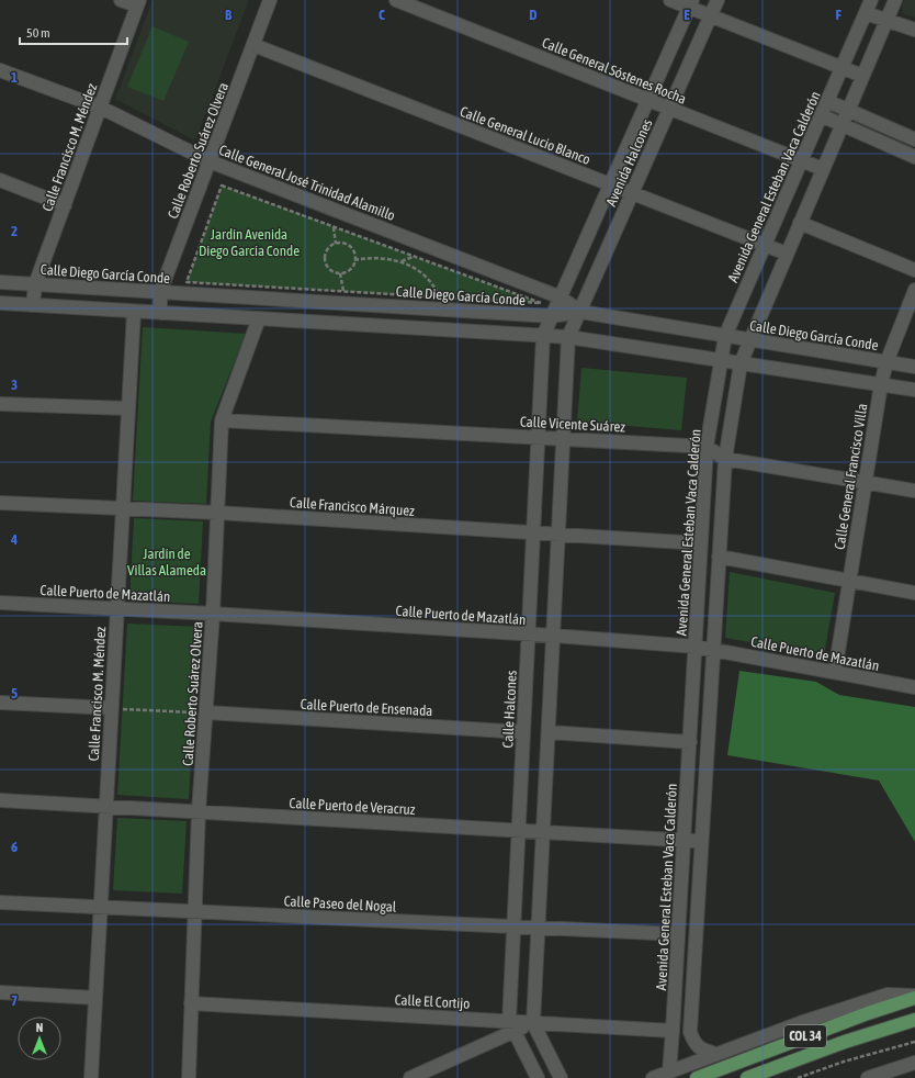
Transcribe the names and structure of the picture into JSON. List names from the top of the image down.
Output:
{
  "streets": {
    "main road": ["COL 34"],
    "street": [
      "Calle General Sóstenes Rocha",
      "Calle General Lucio Blanco",
      "Calle Francisco M. Méndez",
      "Calle Roberto Suárez Olvera",
      "Avenida Halcones",
      "Calle General José Trinidad Alamillo",
      "Avenida General Esteban Vaca Calderón",
      "Calle Diego García Conde",
      "Calle Vicente Suárez",
      "Calle General Francisco Villa",
      "Calle Francisco Márquez",
      "Calle Puerto de Mazatlán",
      "Calle Puerto de Ensenada",
      "Calle Halcones",
      "Calle Puerto de Veracruz",
      "Calle Paseo del Nogal",
      "Calle El Cortijo"
    ]
  },
  "crossings": [
    ["Calle General Sóstenes Rocha", "Avenida Halcones"],
    ["Calle General Sóstenes Rocha", "Avenida General Esteban Vaca Calderón"],
    ["Calle General Lucio Blanco", "Calle Roberto Suárez Olvera"],
    ["Calle General Lucio Blanco", "Avenida Halcones"],
    ["Calle General Lucio Blanco", "Avenida General Esteban Vaca Calderón"],
    ["Calle Francisco M. Méndez", "Calle General José Trinidad Alamillo"],
    ["Calle Francisco M. Méndez", "Calle Diego García Conde"],
    ["Calle Francisco M. Méndez", "Calle Francisco Márquez"],
    ["Calle Francisco M. Méndez", "Calle Puerto de Mazatlán"],
    ["Calle Francisco M. Méndez", "Calle Puerto de Veracruz"],
    ["Calle Francisco M. Méndez", "Calle Paseo del Nogal"],
    ["Calle Roberto Suárez Olvera", "Calle General José Trinidad Alamillo"],
    ["Calle Roberto Suárez Olvera", "Calle Diego García Conde"],
    ["Calle Roberto Suárez Olvera", "Calle Vicente Suárez"],
    ["Calle Roberto Suárez Olvera", "Calle Francisco Márquez"],
    ["Calle Roberto Suárez Olvera", "Calle Puerto de Mazatlán"],
    ["Calle Roberto Suárez Olvera", "Calle Puerto de Ensenada"],
    ["Calle Roberto Suárez Olvera", "Calle Puerto de Veracruz"],
    ["Calle Roberto Suárez Olvera", "Calle Paseo del Nogal"],
    ["Calle Roberto Suárez Olvera", "Calle El Cortijo"],
    ["Avenida Halcones", "Calle General José Trinidad Alamillo"],
    ["Avenida Halcones", "Calle Diego García Conde"],
    ["Avenida Halcones", "Calle Halcones"],
    ["Calle General José Trinidad Alamillo", "Calle Diego García Conde"],
    ["Avenida General Esteban Vaca Calderón", "Calle Diego García Conde"],
    ["Avenida General Esteban Vaca Calderón", "Calle Vicente Suárez"],
    ["Avenida General Esteban Vaca Calderón", "Calle Francisco Márquez"],
    ["Avenida General Esteban Vaca Calderón", "Calle Puerto de Mazatlán"],
    ["Avenida General Esteban Vaca Calderón", "Calle Puerto de Veracruz"],
    ["Avenida General Esteban Vaca Calderón", "Calle Paseo del Nogal"],
    ["Calle Diego García Conde", "Calle General Francisco Villa"],
    ["Calle Vicente Suárez", "Calle General Francisco Villa"],
    ["Calle Vicente Suárez", "Calle Halcones"],
    ["Calle General Francisco Villa", "Calle Puerto de Mazatlán"],
    ["Calle Francisco Márquez", "Calle Halcones"],
    ["Calle Puerto de Mazatlán", "Calle Halcones"],
    ["Calle Puerto de Ensenada", "Calle Halcones"],
    ["Calle Halcones", "Calle Puerto de Veracruz"],
    ["Calle Halcones", "Calle Paseo del Nogal"],
    ["Calle Halcones", "Calle El Cortijo"]
  ],
  "parks": ["Jardín Avenida Diego García Conde", "Jardín de Villas Alameda"],
  "scale_bar": "50 m",
  "north": "top",
  "grid": {
    "columns": [
      "B",
      "C",
      "D",
      "E",
      "F"
    ],
    "rows": [
      "1",
      "2",
      "3",
      "4",
      "5",
      "6",
      "7"
    ]
  }
}
